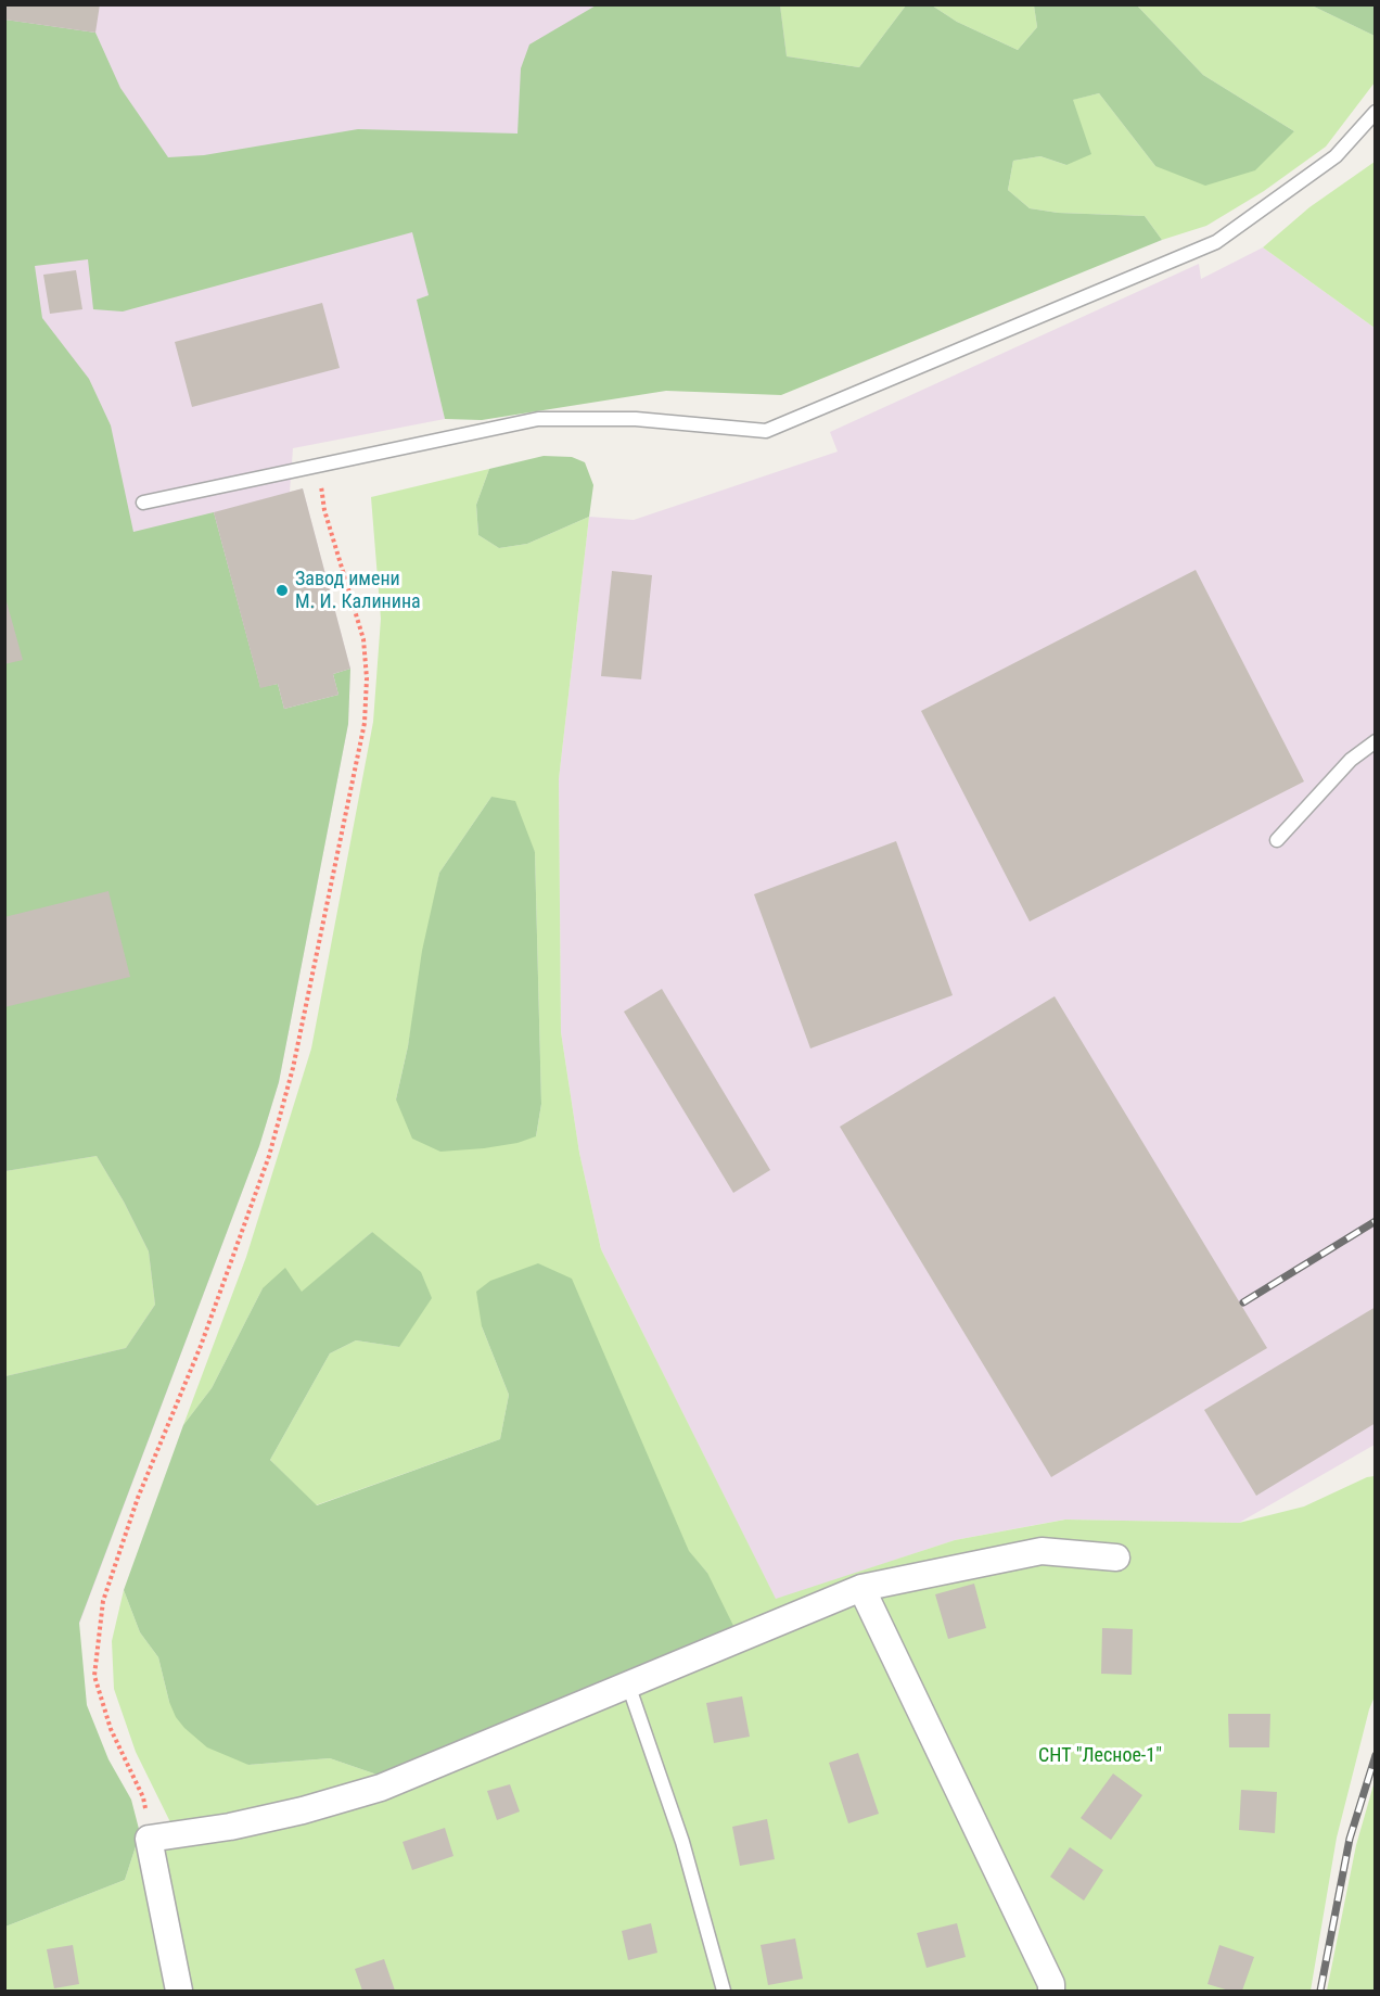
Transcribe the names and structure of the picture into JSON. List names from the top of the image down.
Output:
{
  "parks": ["СНТ \"Лесное-1\""],
  "places": ["Завод имени М. И. Калинина"]
}
